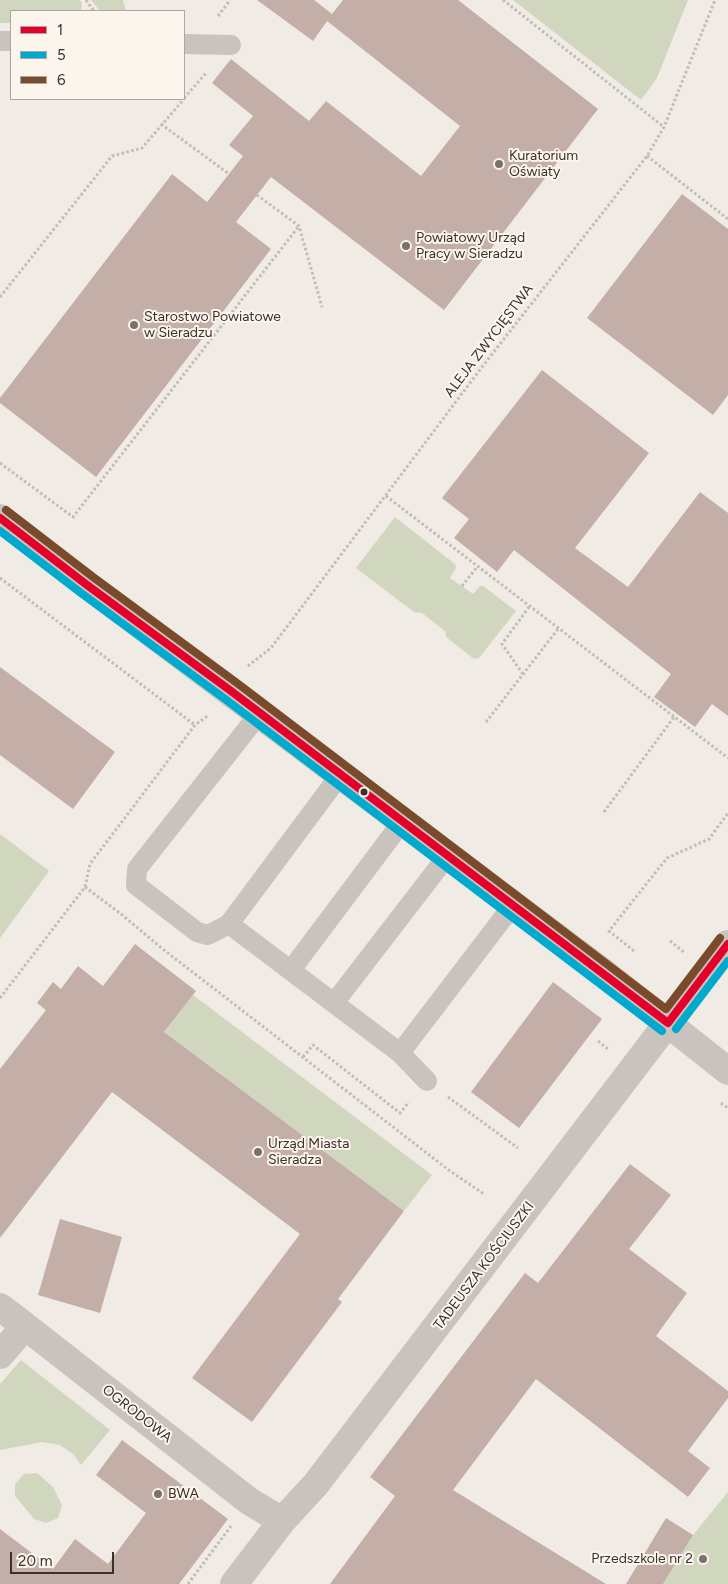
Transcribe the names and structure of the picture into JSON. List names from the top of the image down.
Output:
{
  "streets": {
    "street": ["TADEUSZA KOŚCIUSZKI", "OGRODOWA"],
    "path": ["ALEJA ZWYCIĘSTWA"]
  },
  "crossings": [
    ["TADEUSZA KOŚCIUSZKI", "OGRODOWA"]
  ],
  "places": [
    "Kuratorium Oświaty",
    "Powiatowy Urząd Pracy w Sieradzu",
    "Starostwo Powiatowe w Sieradzu",
    "Urząd Miasta Sieradza",
    "BWA",
    "Przedszkole nr 2"
  ],
  "lines": ["transit line 6", "transit line 1", "transit line 5"],
  "legend": ["1", "5", "6"],
  "scale_bar": "20 m"
}
